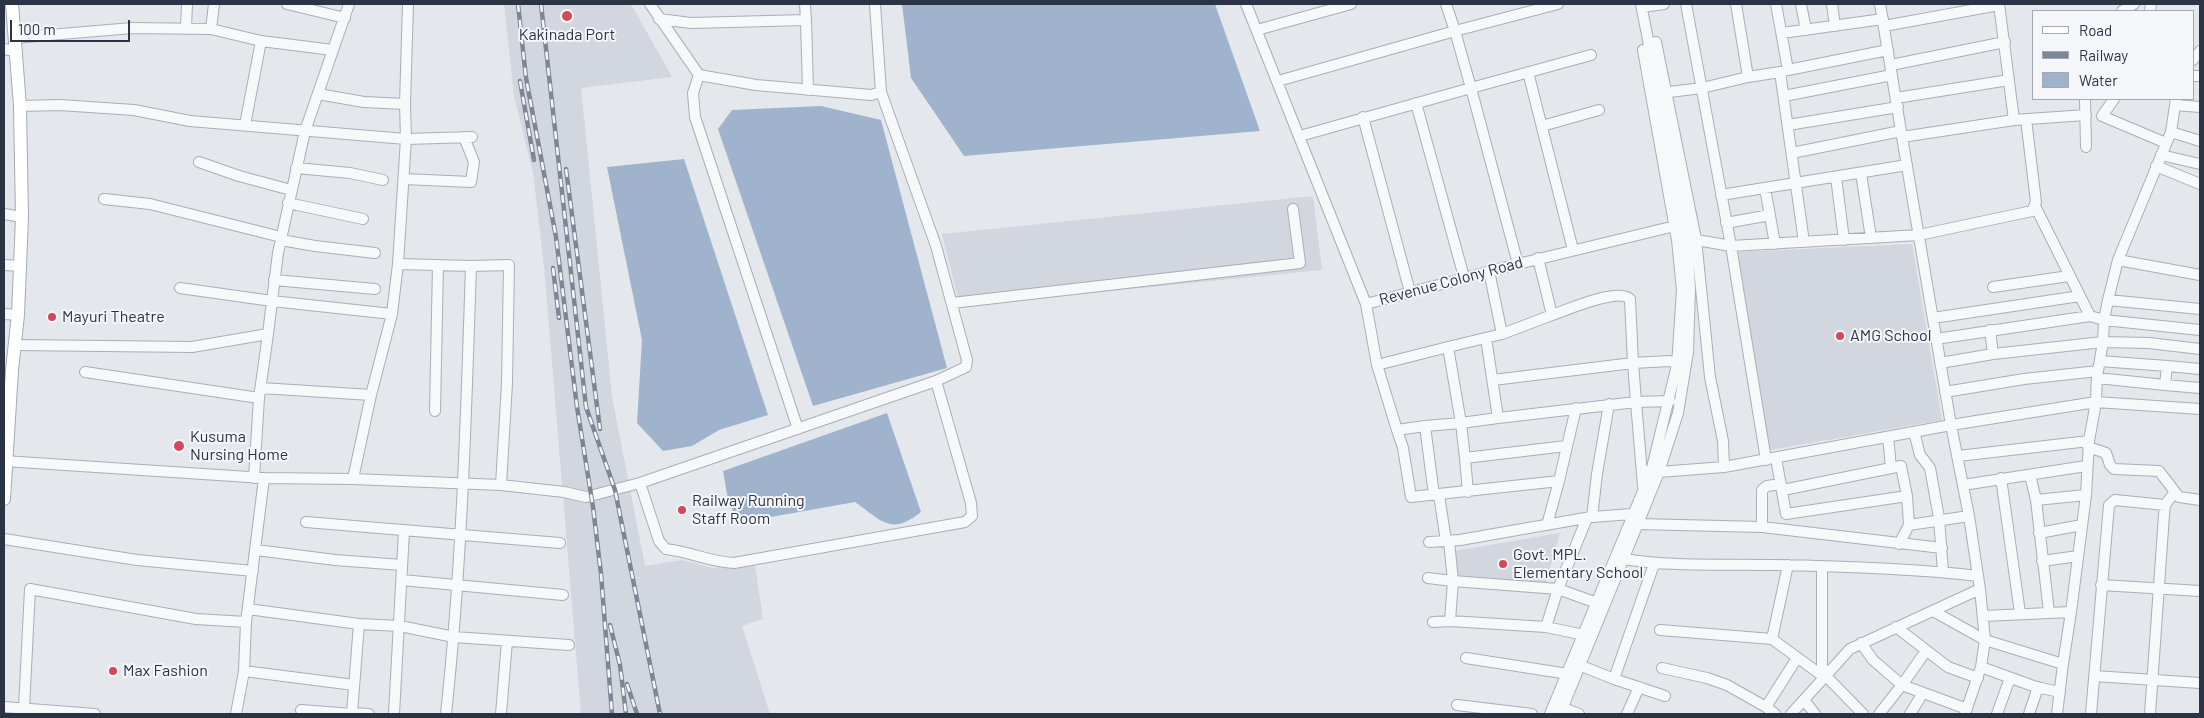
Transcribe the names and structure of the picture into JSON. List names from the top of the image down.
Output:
{
  "streets": {
    "street": ["Revenue Colony Road"]
  },
  "places": [
    "Kakinada Port",
    "Mayuri Theatre",
    "AMG School",
    "Kusuma Nursing Home",
    "Railway Running Staff Room",
    "Govt. MPL. Elementary School",
    "Max Fashion"
  ],
  "legend": ["Road", "Railway", "Water"],
  "scale_bar": "100 m"
}
